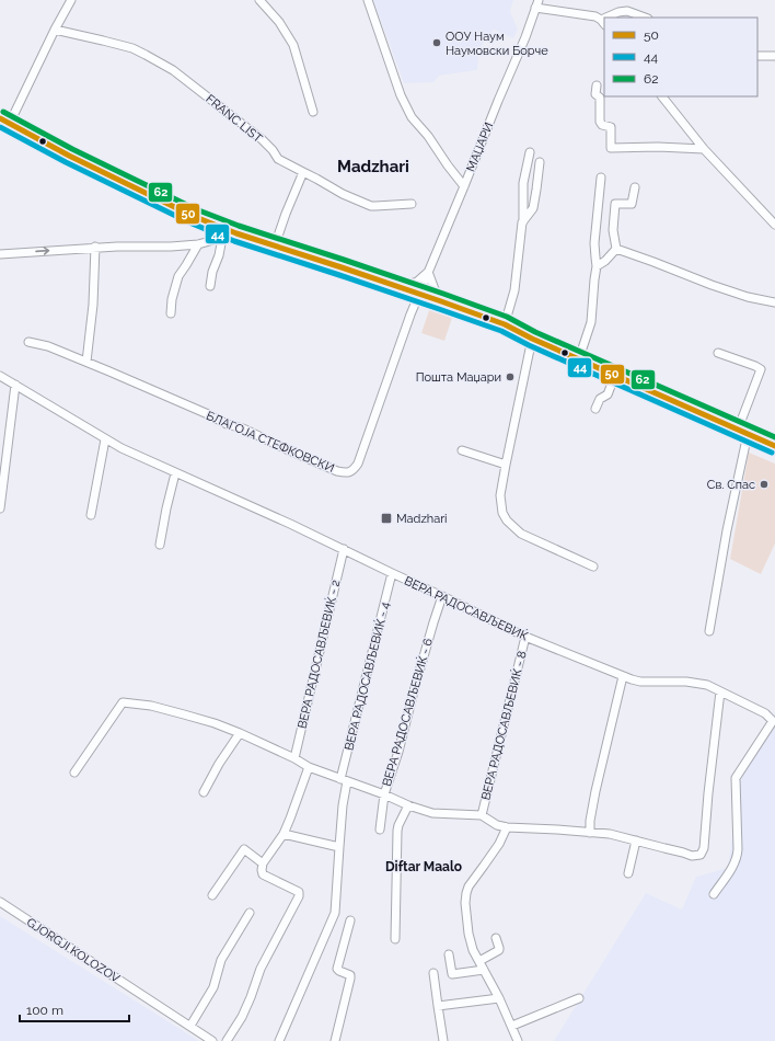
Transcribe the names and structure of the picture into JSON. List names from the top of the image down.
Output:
{
  "streets": {
    "street": [
      "FRANC LIST",
      "МАЏАРИ",
      "БЛАГОЈА СТЕФКОВСКИ",
      "ВЕРА РАДОСАВЉЕВИЌ",
      "ВЕРА РАДОСАВЉЕВИЌ - 2",
      "ВЕРА РАДОСАВЉЕВИЌ - 4",
      "ВЕРА РАДОСАВЉЕВИЌ - 6",
      "ВЕРА РАДОСАВЉЕВИЌ - 8",
      "GJORGJI KOLOZOV"
    ]
  },
  "crossings": [
    ["МАЏАРИ", "БЛАГОЈА СТЕФКОВСКИ"],
    ["ВЕРА РАДОСАВЉЕВИЌ", "ВЕРА РАДОСАВЉЕВИЌ - 2"],
    ["ВЕРА РАДОСАВЉЕВИЌ", "ВЕРА РАДОСАВЉЕВИЌ - 4"],
    ["ВЕРА РАДОСАВЉЕВИЌ", "ВЕРА РАДОСАВЉЕВИЌ - 6"],
    ["ВЕРА РАДОСАВЉЕВИЌ", "ВЕРА РАДОСАВЉЕВИЌ - 8"]
  ],
  "districts": ["Madzhari", "Diftar Maalo"],
  "places": {
    "other": ["ООУ Наум Наумовски Борче", "Пошта Маџари", "Св. Спас"],
    "transit": ["Madzhari"]
  },
  "lines": ["transit line 62", "transit line 50", "transit line 44"],
  "legend": ["50", "44", "62"],
  "scale_bar": "100 m"
}
